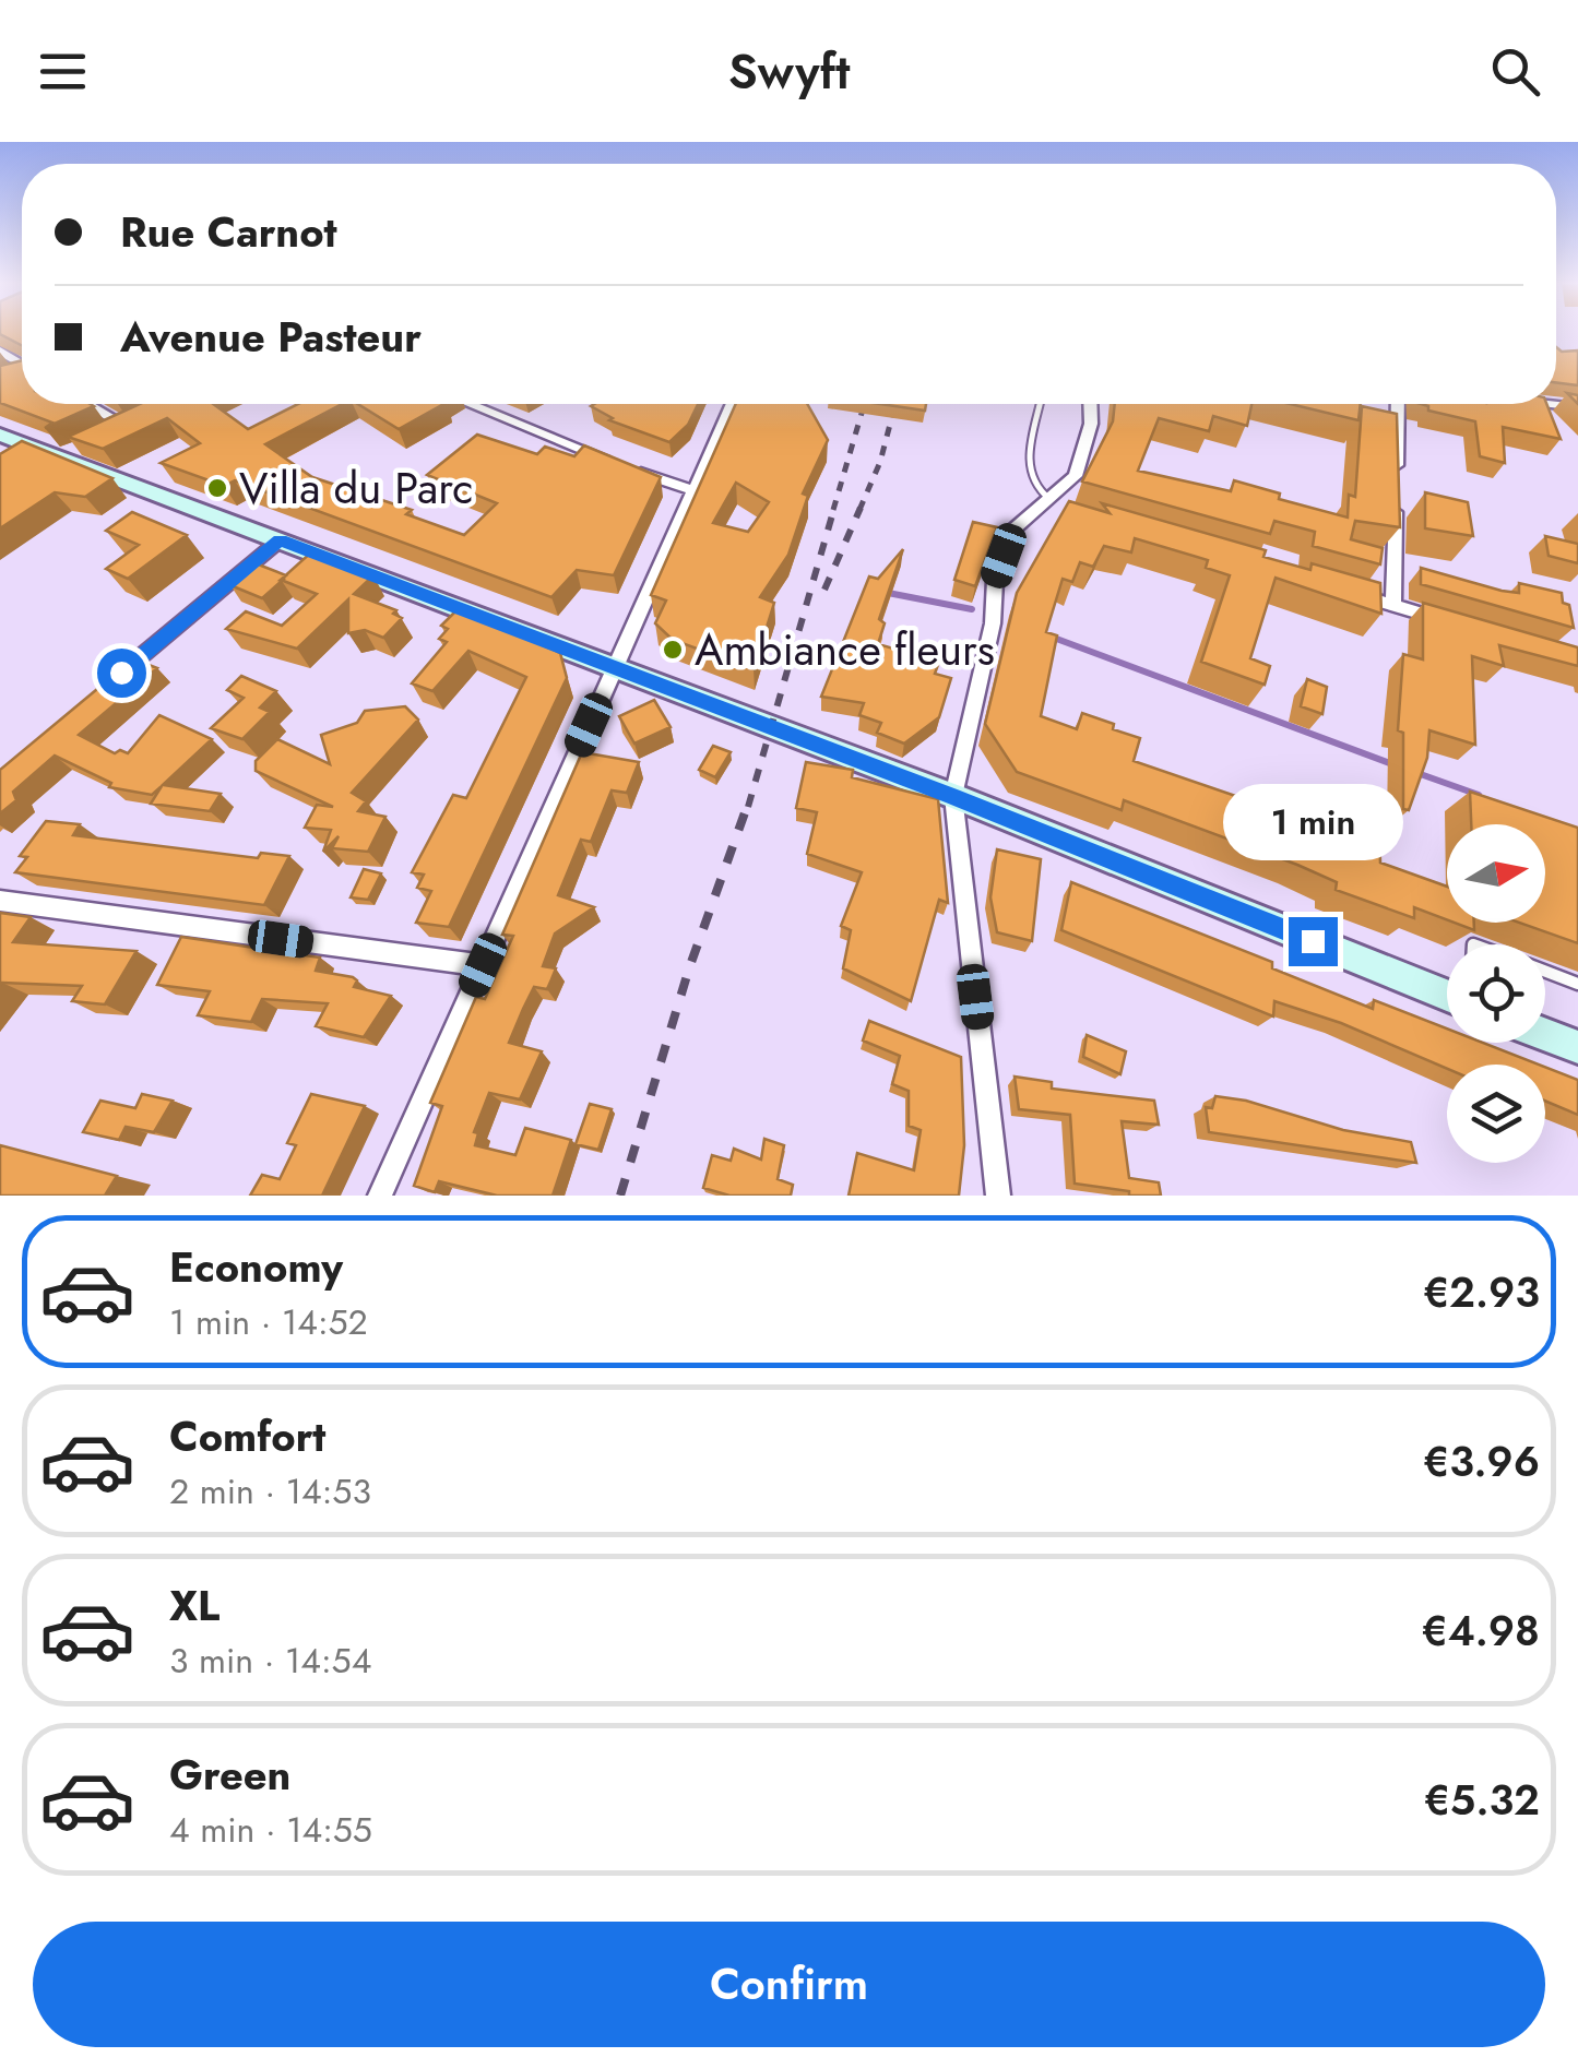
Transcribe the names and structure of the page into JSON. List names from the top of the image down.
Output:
{
  "places": ["Villa du Parc", "Ambiance fleurs"],
  "north": "right",
  "page": {
    "header": "Swyft",
    "banner": ["Rue Carnot", "Avenue Pasteur"],
    "bubble": "1 min",
    "list": [
      {
        "name": "Economy",
        "note": "1 min · 14:52",
        "value": "€2.93"
      },
      {
        "name": "Comfort",
        "note": "2 min · 14:53",
        "value": "€3.96"
      },
      {
        "name": "XL",
        "note": "3 min · 14:54",
        "value": "€4.98"
      },
      {
        "name": "Green",
        "note": "4 min · 14:55",
        "value": "€5.32"
      }
    ],
    "buttons": "Confirm"
  }
}
